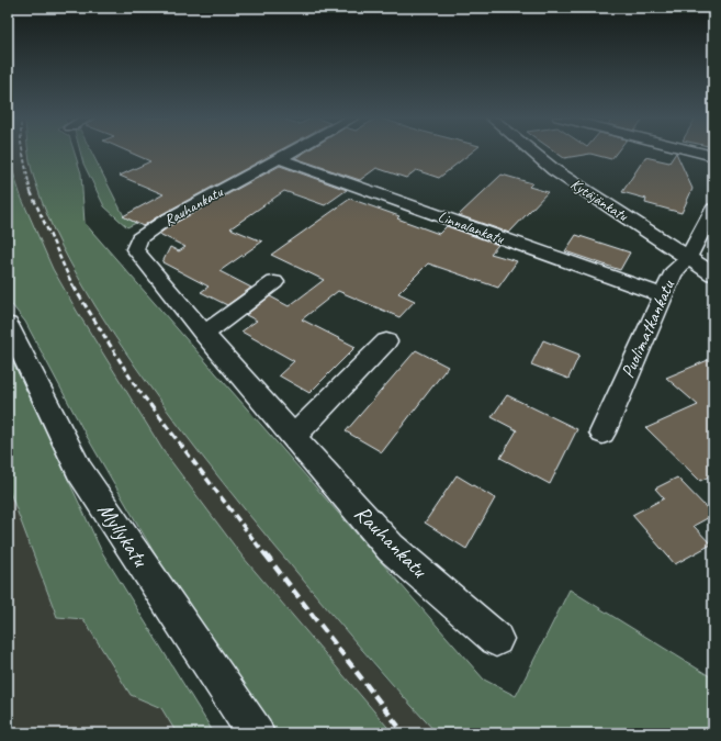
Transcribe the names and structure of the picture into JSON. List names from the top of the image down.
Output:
{
  "streets": {
    "street": [
      "Kytäjänkatu",
      "Rauhankatu",
      "Linnalankatu",
      "Puolimatkankatu",
      "Myllykatu"
    ]
  },
  "crossings": [
    ["Kytäjänkatu", "Puolimatkankatu"],
    ["Rauhankatu", "Linnalankatu"],
    ["Linnalankatu", "Puolimatkankatu"]
  ]
}
